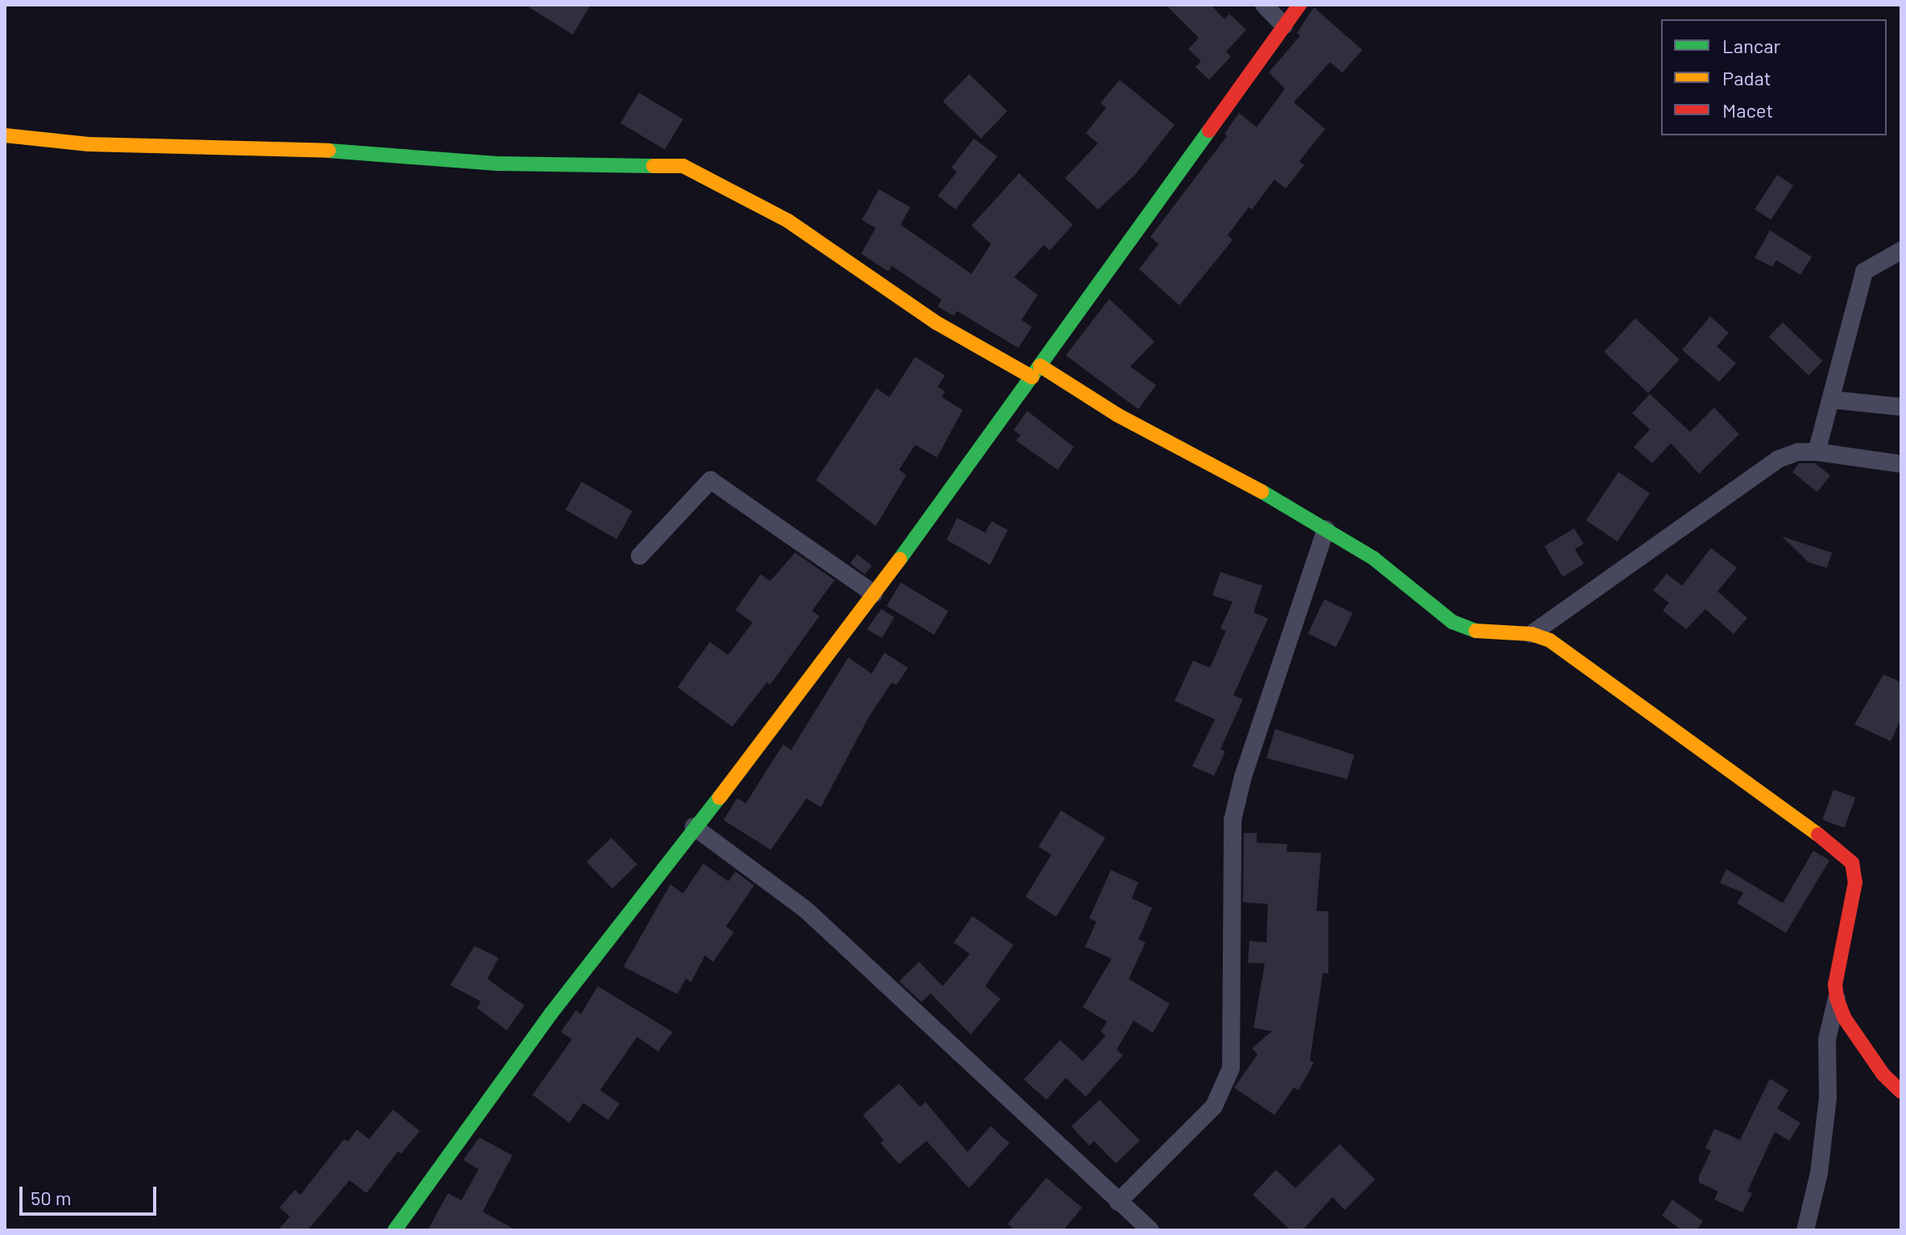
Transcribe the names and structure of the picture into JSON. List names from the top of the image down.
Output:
{
  "legend": ["Lancar", "Padat", "Macet"],
  "scale_bar": "50 m"
}
